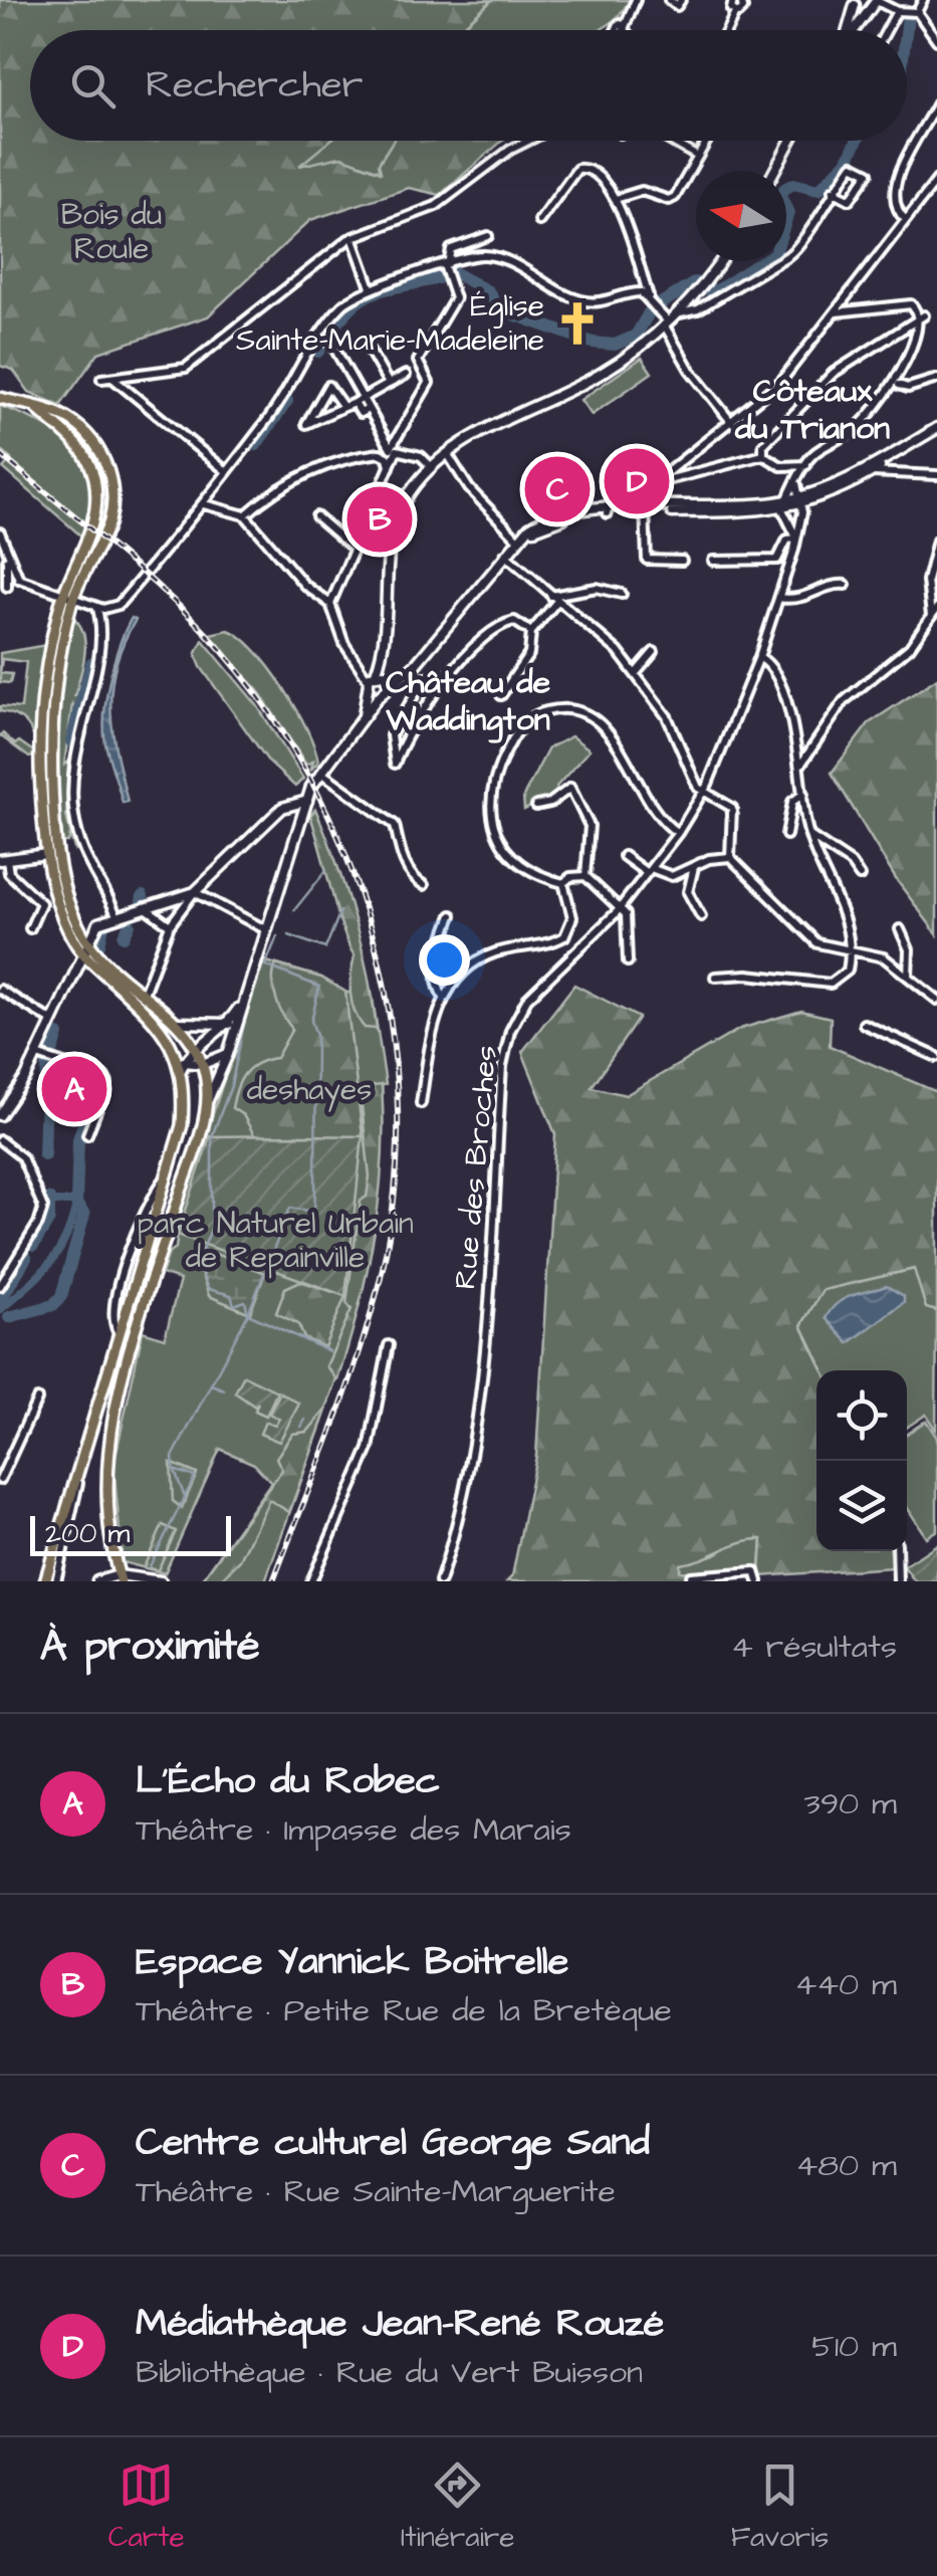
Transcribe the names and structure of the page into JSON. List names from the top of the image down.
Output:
{
  "streets": {
    "street": ["Rue des Broches"]
  },
  "districts": ["Côteaux du Trianon", "Château de Waddington"],
  "parks": ["Bois du Roule", "deshayes", "parc Naturel Urbain de Repainville"],
  "places": {
    "church": ["Église Sainte-Marie-Madeleine"]
  },
  "scale_bar": "200 m",
  "north": "left",
  "page": {
    "search": "Rechercher",
    "pins": [
      "D",
      "C",
      "B",
      "A"
    ],
    "scale": "200 m",
    "heading": ["À proximité", "4 résultats"],
    "list": [
      {
        "mark": "A",
        "name": "L'Écho du Robec",
        "note": "Théâtre · Impasse des Marais",
        "value": "390 m"
      },
      {
        "mark": "B",
        "name": "Espace Yannick Boitrelle",
        "note": "Théâtre · Petite Rue de la Bretèque",
        "value": "440 m"
      },
      {
        "mark": "C",
        "name": "Centre culturel George Sand",
        "note": "Théâtre · Rue Sainte-Marguerite",
        "value": "480 m"
      },
      {
        "mark": "D",
        "name": "Médiathèque Jean-René Rouzé",
        "note": "Bibliothèque · Rue du Vert Buisson",
        "value": "510 m"
      }
    ],
    "nav": ["Carte", "Itinéraire", "Favoris"]
  }
}
